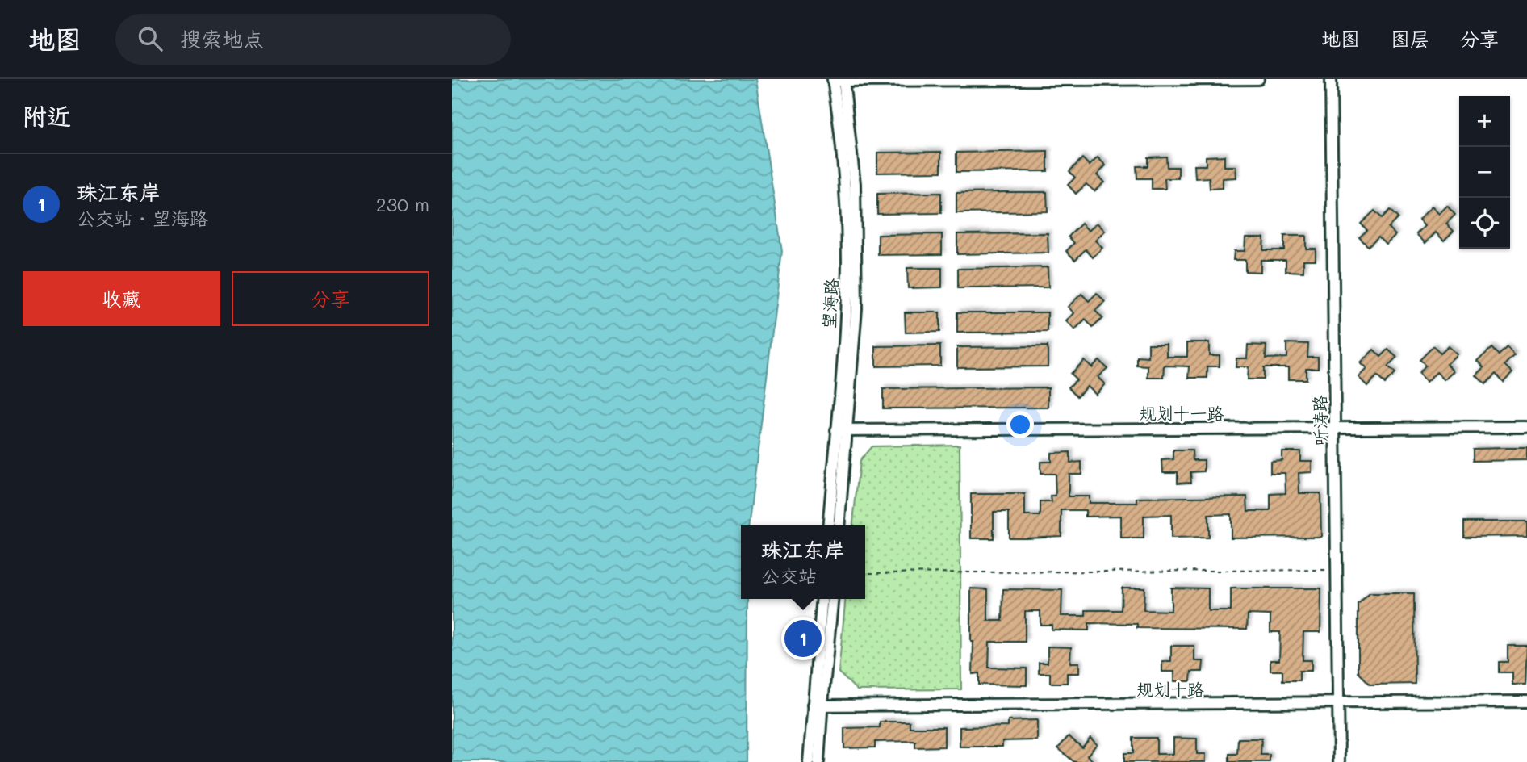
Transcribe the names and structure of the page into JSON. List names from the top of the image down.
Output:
{
  "streets": {
    "street": [
      "望海路",
      "规划十一路",
      "听涛路",
      "规划十路"
    ]
  },
  "crossings": [
    ["望海路", "规划十一路"],
    ["规划十一路", "听涛路"],
    ["听涛路", "规划十路"]
  ],
  "page": {
    "header": "地图",
    "search": "搜索地点",
    "nav": ["地图", "图层", "分享"],
    "heading": "附近",
    "map_buttons": ["+", "−"],
    "list": [
      {
        "mark": "1",
        "name": "珠江东岸",
        "note": "公交站 · 望海路",
        "value": "230 m"
      }
    ],
    "buttons": ["收藏", "分享"],
    "popup": ["珠江东岸", "公交站"],
    "pins": "1"
  }
}
